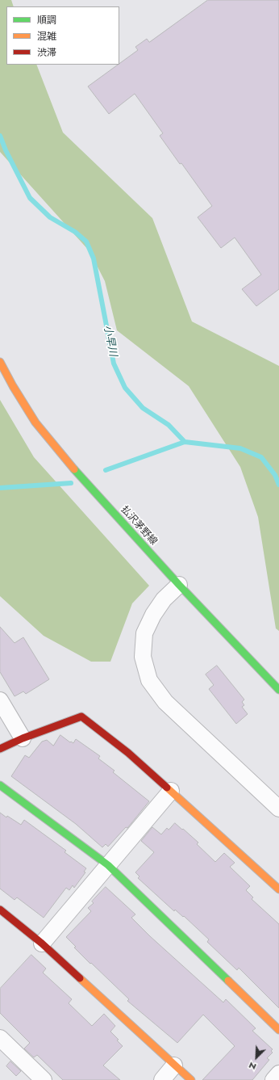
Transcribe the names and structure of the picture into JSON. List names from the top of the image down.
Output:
{
  "streets": {
    "street": ["払沢茅野線"]
  },
  "water": ["小早川"],
  "legend": ["順調", "混雑", "渋滞"],
  "north": "bottom left"
}
